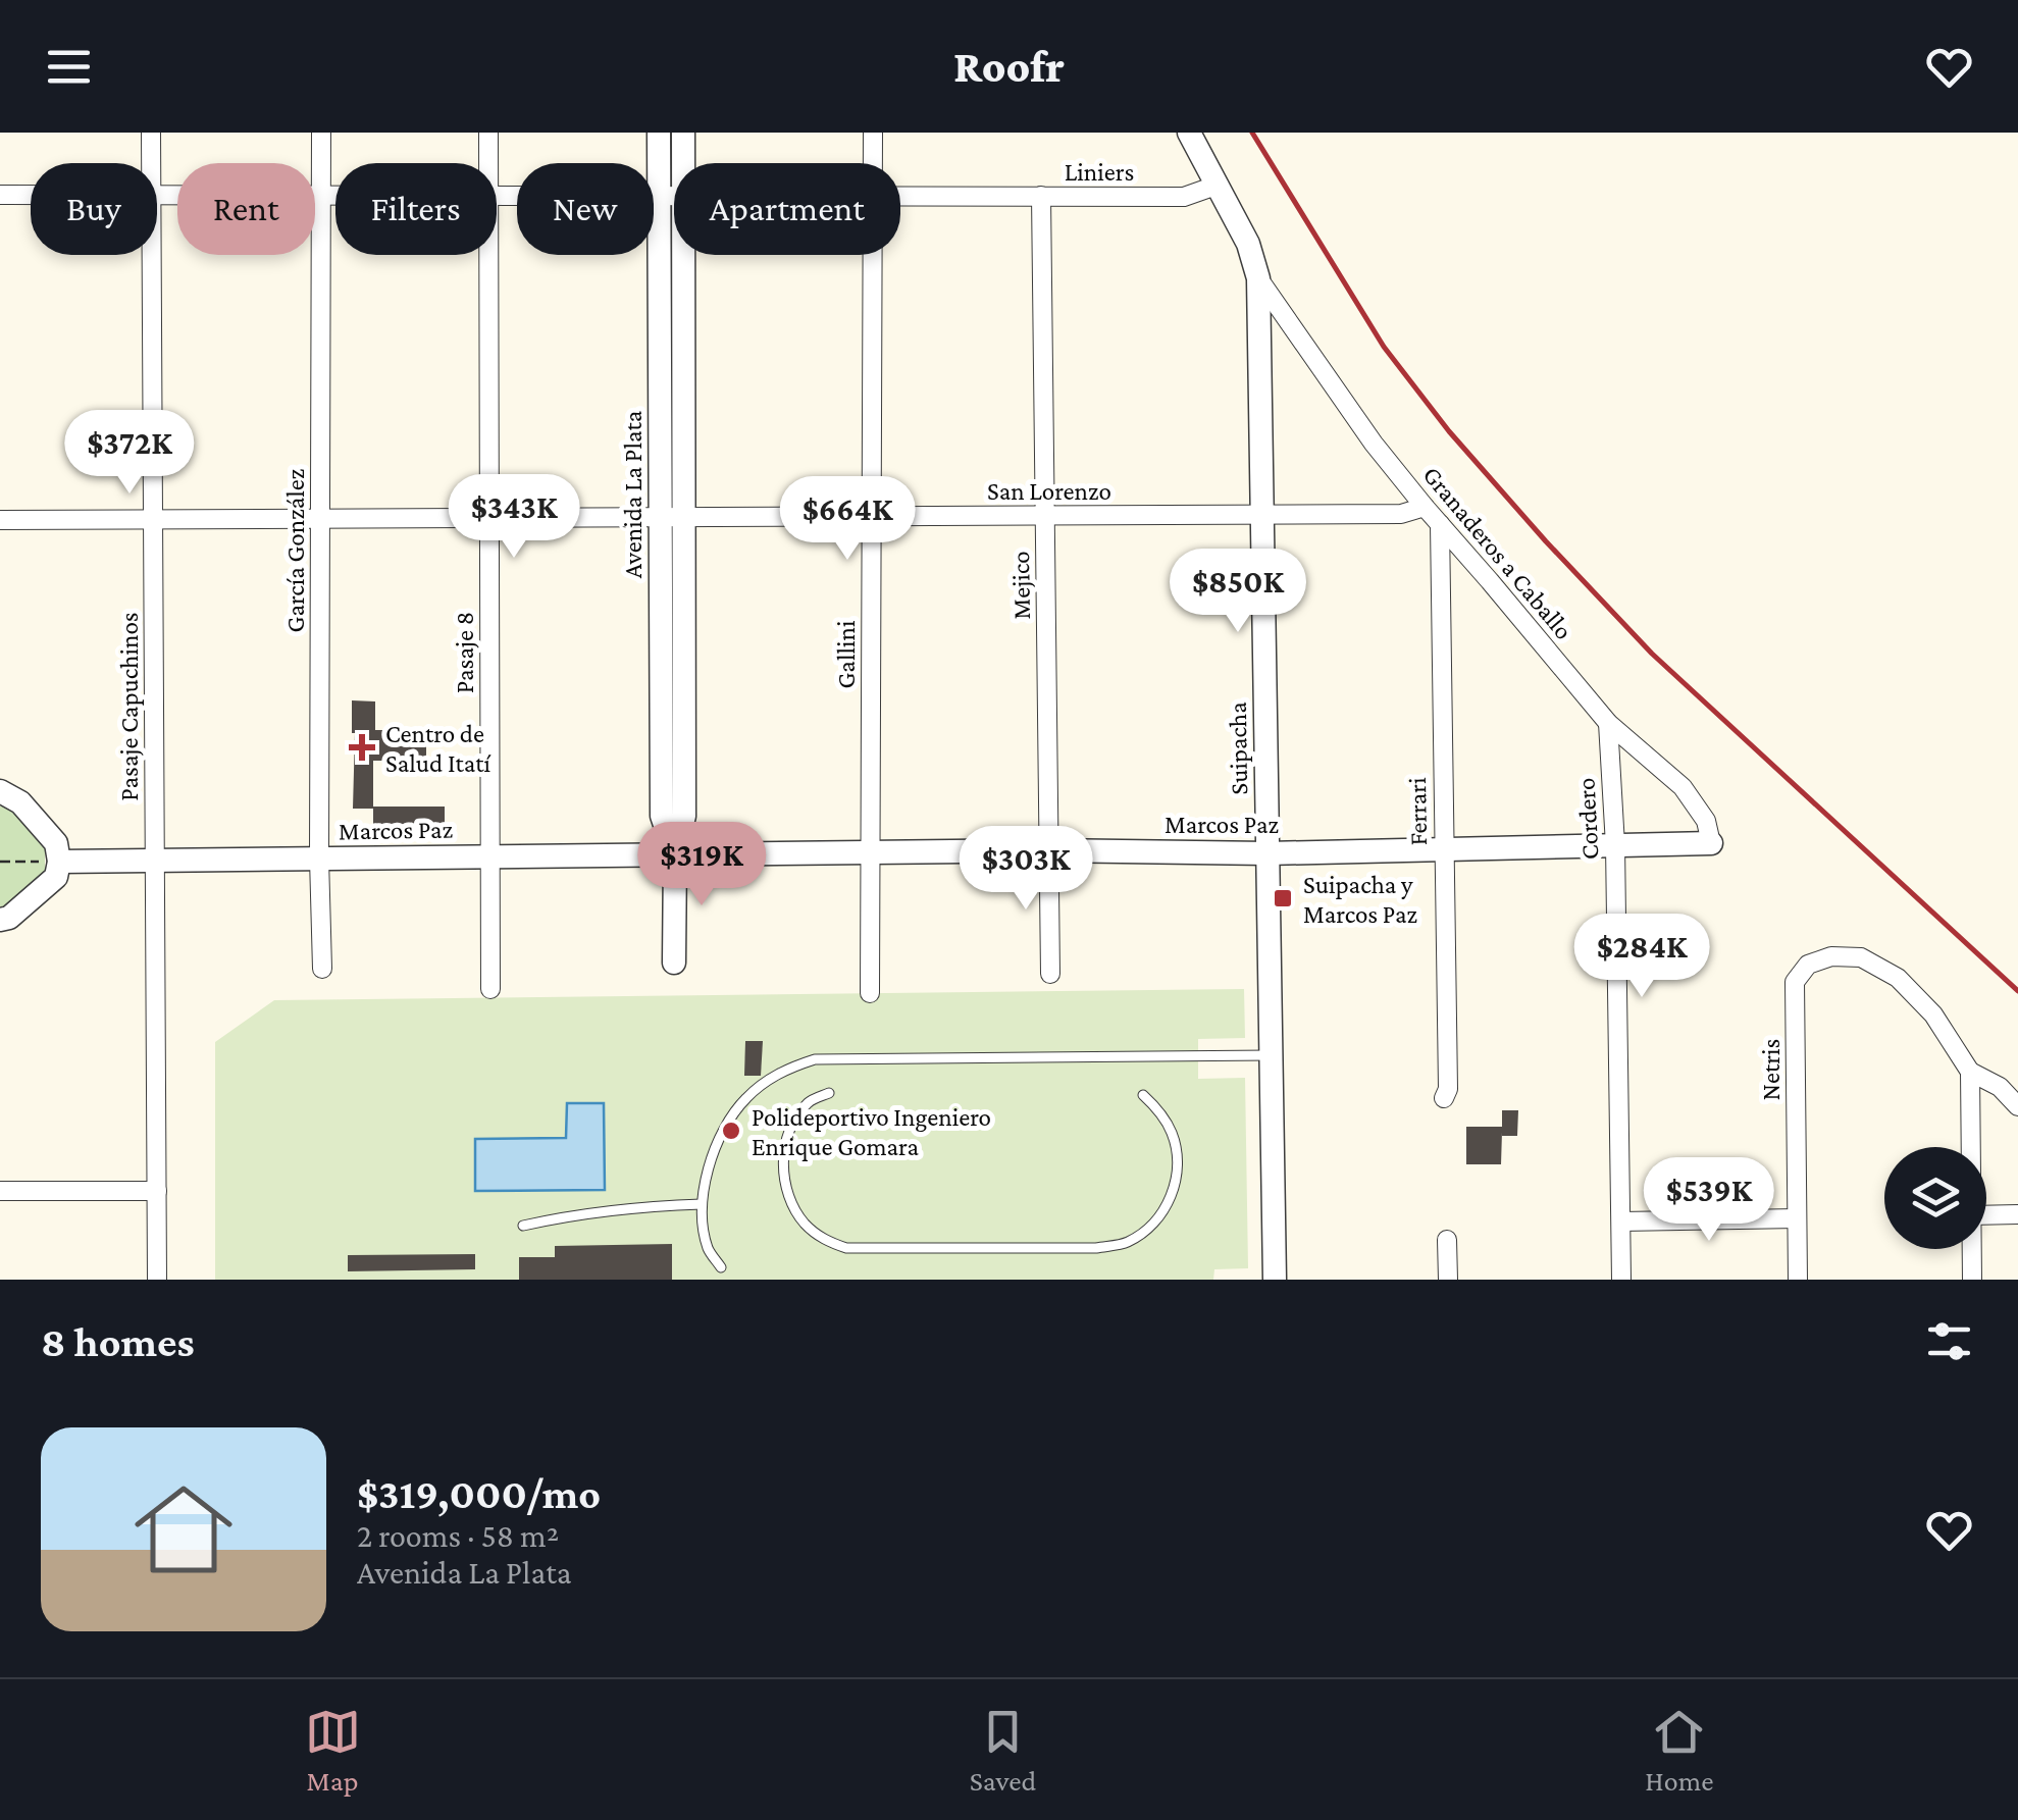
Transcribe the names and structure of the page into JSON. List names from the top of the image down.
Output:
{
  "streets": {
    "street": [
      "Liniers",
      "San Lorenzo",
      "Avenida La Plata",
      "García González",
      "Granaderos a Caballo",
      "Mejico",
      "Pasaje 8",
      "Gallini",
      "Pasaje Capuchinos",
      "Suipacha",
      "Ferrari",
      "Cordero",
      "Marcos Paz",
      "Netris"
    ]
  },
  "crossings": [
    ["Liniers", "Avenida La Plata"],
    ["Liniers", "García González"],
    ["Liniers", "Mejico"],
    ["Liniers", "Suipacha"],
    ["San Lorenzo", "Avenida La Plata"],
    ["San Lorenzo", "García González"],
    ["San Lorenzo", "Granaderos a Caballo"],
    ["San Lorenzo", "Mejico"],
    ["San Lorenzo", "Pasaje 8"],
    ["San Lorenzo", "Gallini"],
    ["San Lorenzo", "Pasaje Capuchinos"],
    ["San Lorenzo", "Suipacha"],
    ["Avenida La Plata", "Marcos Paz"],
    ["García González", "Marcos Paz"],
    ["Granaderos a Caballo", "Suipacha"],
    ["Granaderos a Caballo", "Ferrari"],
    ["Granaderos a Caballo", "Cordero"],
    ["Granaderos a Caballo", "Marcos Paz"],
    ["Mejico", "Marcos Paz"],
    ["Pasaje 8", "Marcos Paz"],
    ["Gallini", "Marcos Paz"],
    ["Pasaje Capuchinos", "Marcos Paz"],
    ["Suipacha", "Marcos Paz"],
    ["Ferrari", "Marcos Paz"],
    ["Cordero", "Marcos Paz"]
  ],
  "places": {
    "health": ["Centro de Salud Itatí"],
    "transit": ["Suipacha y Marcos Paz"],
    "other": ["Polideportivo Ingeniero Enrique Gomara"]
  },
  "page": {
    "header": "Roofr",
    "chip": [
      "Buy",
      "Rent",
      "Filters",
      "New",
      "Apartment"
    ],
    "price": [
      "$372K",
      "$343K",
      "$664K",
      "$850K",
      "$319K",
      "$303K",
      "$284K",
      "$539K"
    ],
    "heading": "8 homes",
    "list": [
      {
        "name": "$319,000/mo",
        "note": "2 rooms · 58 m² · Avenida La Plata"
      }
    ],
    "tabs": ["Map", "Saved", "Home"]
  }
}
